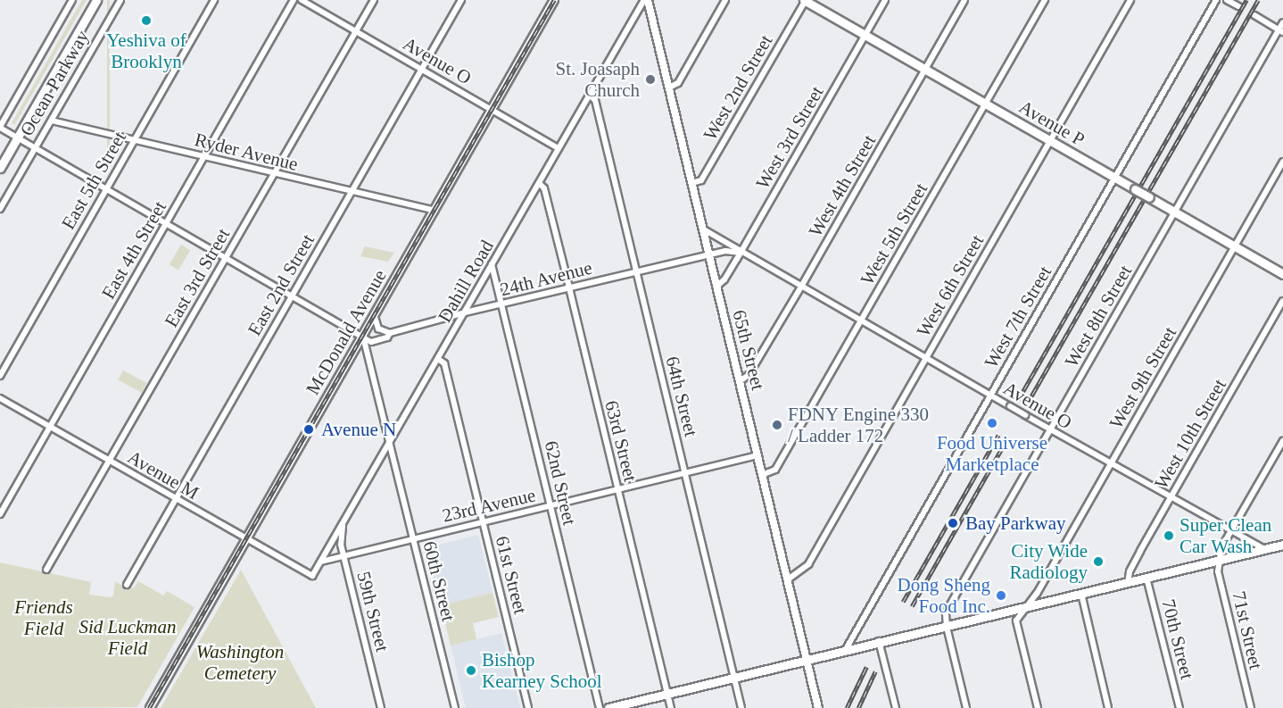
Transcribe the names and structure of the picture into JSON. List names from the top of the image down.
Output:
{
  "streets": {
    "main road": [
      "Ocean Parkway",
      "Avenue P",
      "McDonald Avenue",
      "65th Street"
    ],
    "street": [
      "Avenue O",
      "West 2nd Street",
      "West 3rd Street",
      "Ryder Avenue",
      "East 5th Street",
      "West 4th Street",
      "West 5th Street",
      "East 4th Street",
      "East 3rd Street",
      "24th Avenue",
      "Dahill Road",
      "East 2nd Street",
      "West 6th Street",
      "West 8th Street",
      "West 7th Street",
      "West 9th Street",
      "64th Street",
      "West 10th Street",
      "63rd Street",
      "Avenue M",
      "62nd Street",
      "23rd Avenue",
      "61st Street",
      "60th Street",
      "59th Street",
      "71st Street",
      "70th Street"
    ]
  },
  "crossings": [
    ["Avenue O", "West 3rd Street"],
    ["Avenue O", "West 4th Street"],
    ["Avenue O", "West 5th Street"],
    ["Avenue O", "East 3rd Street"],
    ["Avenue O", "Dahill Road"],
    ["Avenue O", "East 2nd Street"],
    ["Avenue O", "West 6th Street"],
    ["Avenue O", "West 8th Street"],
    ["Avenue O", "West 7th Street"],
    ["Avenue O", "McDonald Avenue"],
    ["Avenue O", "65th Street"],
    ["Avenue O", "West 9th Street"],
    ["Avenue O", "West 10th Street"],
    ["Ocean Parkway", "Ryder Avenue"],
    ["West 2nd Street", "Avenue P"],
    ["West 2nd Street", "65th Street"],
    ["Avenue P", "West 3rd Street"],
    ["Avenue P", "West 4th Street"],
    ["Avenue P", "West 5th Street"],
    ["Avenue P", "West 6th Street"],
    ["Avenue P", "West 8th Street"],
    ["Avenue P", "West 7th Street"],
    ["Avenue P", "West 9th Street"],
    ["West 3rd Street", "65th Street"],
    ["Ryder Avenue", "East 5th Street"],
    ["Ryder Avenue", "East 4th Street"],
    ["Ryder Avenue", "East 3rd Street"],
    ["Ryder Avenue", "East 2nd Street"],
    ["Ryder Avenue", "McDonald Avenue"],
    ["West 4th Street", "65th Street"],
    ["West 5th Street", "65th Street"],
    ["East 4th Street", "Avenue M"],
    ["East 3rd Street", "Avenue M"],
    ["24th Avenue", "Dahill Road"],
    ["24th Avenue", "McDonald Avenue"],
    ["24th Avenue", "65th Street"],
    ["24th Avenue", "64th Street"],
    ["24th Avenue", "63rd Street"],
    ["24th Avenue", "62nd Street"],
    ["24th Avenue", "60th Street"],
    ["Dahill Road", "65th Street"],
    ["Dahill Road", "64th Street"],
    ["Dahill Road", "63rd Street"],
    ["Dahill Road", "Avenue M"],
    ["Dahill Road", "62nd Street"],
    ["Dahill Road", "23rd Avenue"],
    ["Dahill Road", "61st Street"],
    ["Dahill Road", "60th Street"],
    ["Dahill Road", "59th Street"],
    ["East 2nd Street", "Avenue M"],
    ["West 6th Street", "65th Street"],
    ["McDonald Avenue", "Avenue M"],
    ["McDonald Avenue", "60th Street"],
    ["65th Street", "23rd Avenue"],
    ["64th Street", "23rd Avenue"],
    ["63rd Street", "23rd Avenue"],
    ["62nd Street", "23rd Avenue"],
    ["23rd Avenue", "61st Street"],
    ["23rd Avenue", "60th Street"],
    ["23rd Avenue", "59th Street"]
  ],
  "parks": ["Friends Field", "Sid Luckman Field", "Washington Cemetery"],
  "places": [
    "Yeshiva of Brooklyn",
    "St. Joasaph Church",
    "Food Universe Marketplace",
    "FDNY Engine 330 / Ladder 172",
    "Avenue N",
    "Bay Parkway",
    "Super Clean Car Wash",
    "City Wide Radiology",
    "Dong Sheng Food Inc.",
    "Bishop Kearney School"
  ]
}
